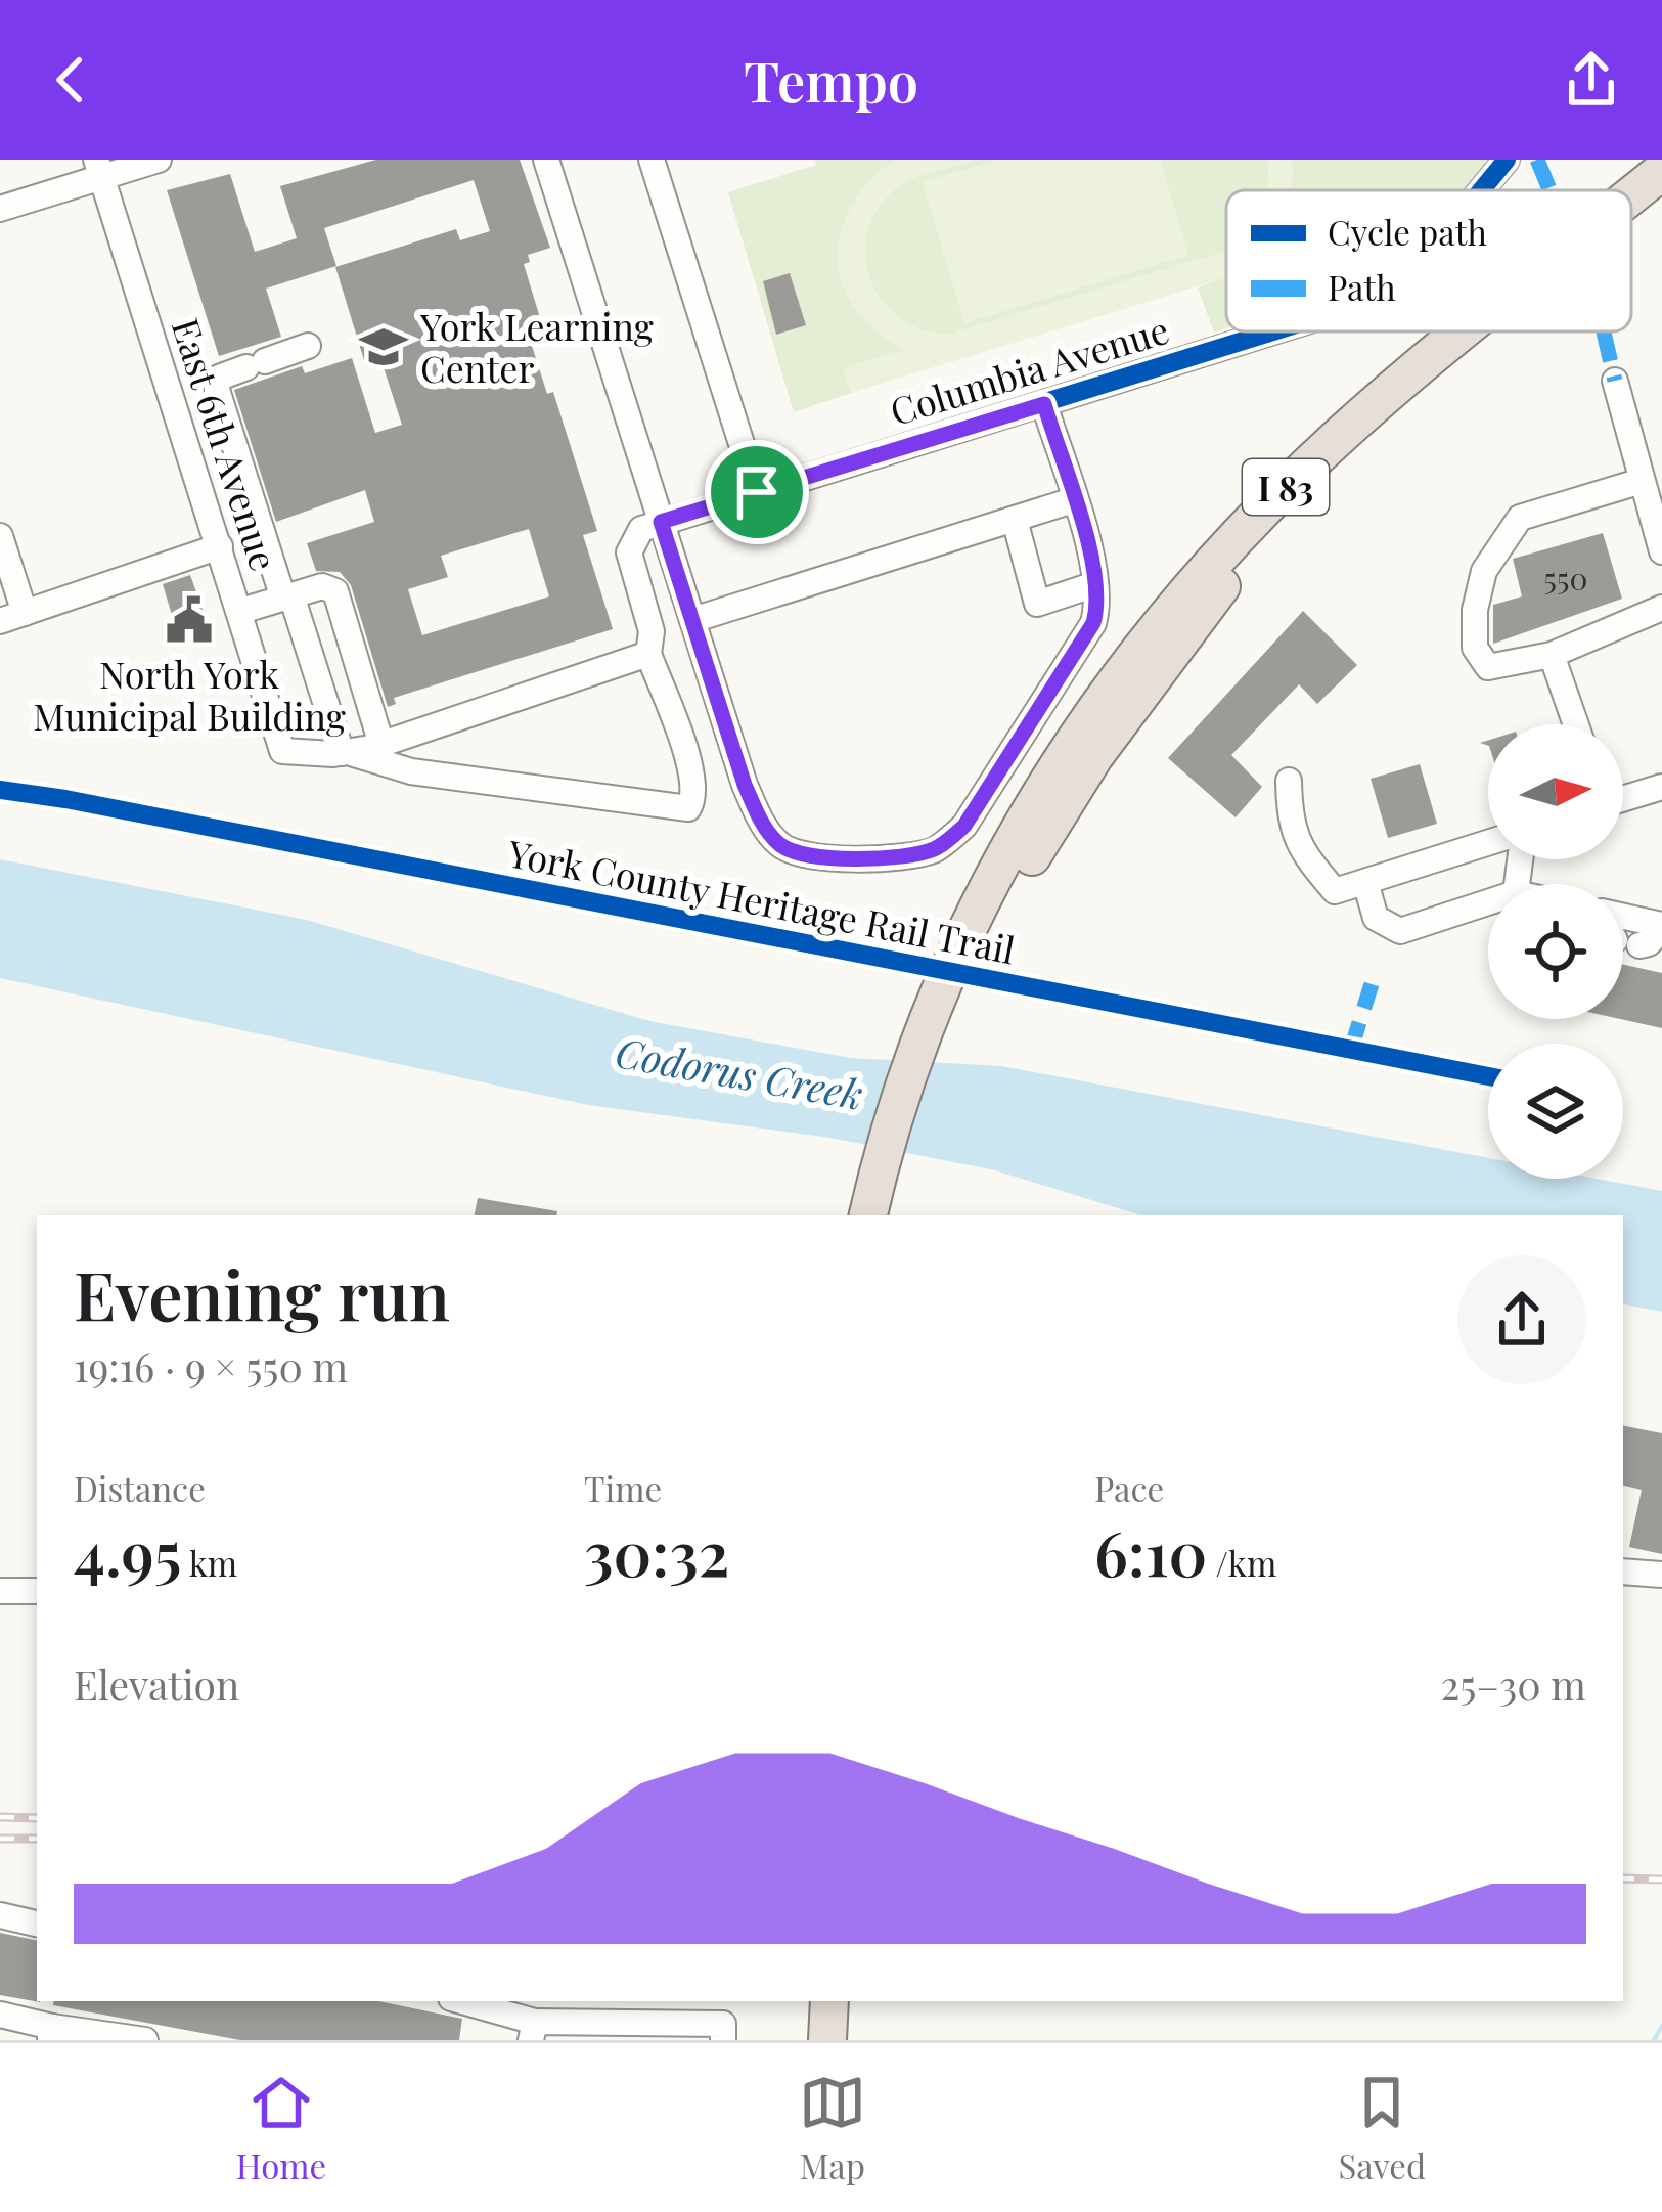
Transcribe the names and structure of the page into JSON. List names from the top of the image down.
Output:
{
  "streets": {
    "highway": ["I 83"],
    "street": ["Columbia Avenue", "East 6th Avenue"],
    "cycle path": ["York County Heritage Rail Trail"]
  },
  "water": ["Codorus Creek"],
  "places": {
    "school or university": ["York Learning Center"],
    "public building": ["North York Municipal Building"]
  },
  "house_numbers": ["550"],
  "legend": ["Cycle path", "Path"],
  "north": "right",
  "page": {
    "header": "Tempo",
    "heading": ["Evening run", "19:16 · 9 × 550 m"],
    "stats": [
      ["Distance", "4.95 km"],
      ["Time", "30:32"],
      ["Pace", "6:10 /km"]
    ],
    "chart": ["Elevation", "25–30 m"],
    "tabs": ["Home", "Map", "Saved"]
  }
}
